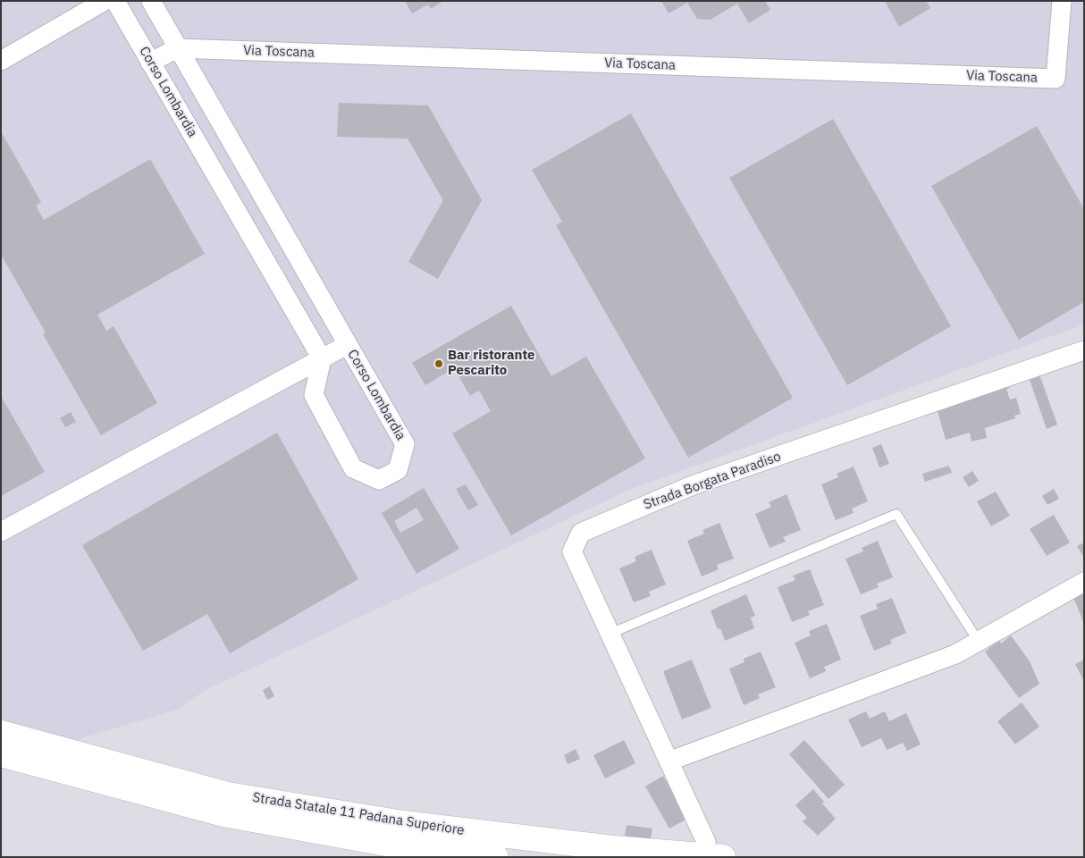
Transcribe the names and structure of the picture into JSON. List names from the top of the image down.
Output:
{
  "streets": {
    "highway": ["Strada Statale 11 Padana Superiore"],
    "street": ["Via Toscana", "Corso Lombardia", "Strada Borgata Paradiso"]
  },
  "crossings": [
    ["Via Toscana", "Corso Lombardia"],
    ["Strada Borgata Paradiso", "Strada Statale 11 Padana Superiore"]
  ],
  "places": ["Bar ristorante Pescarito"]
}
